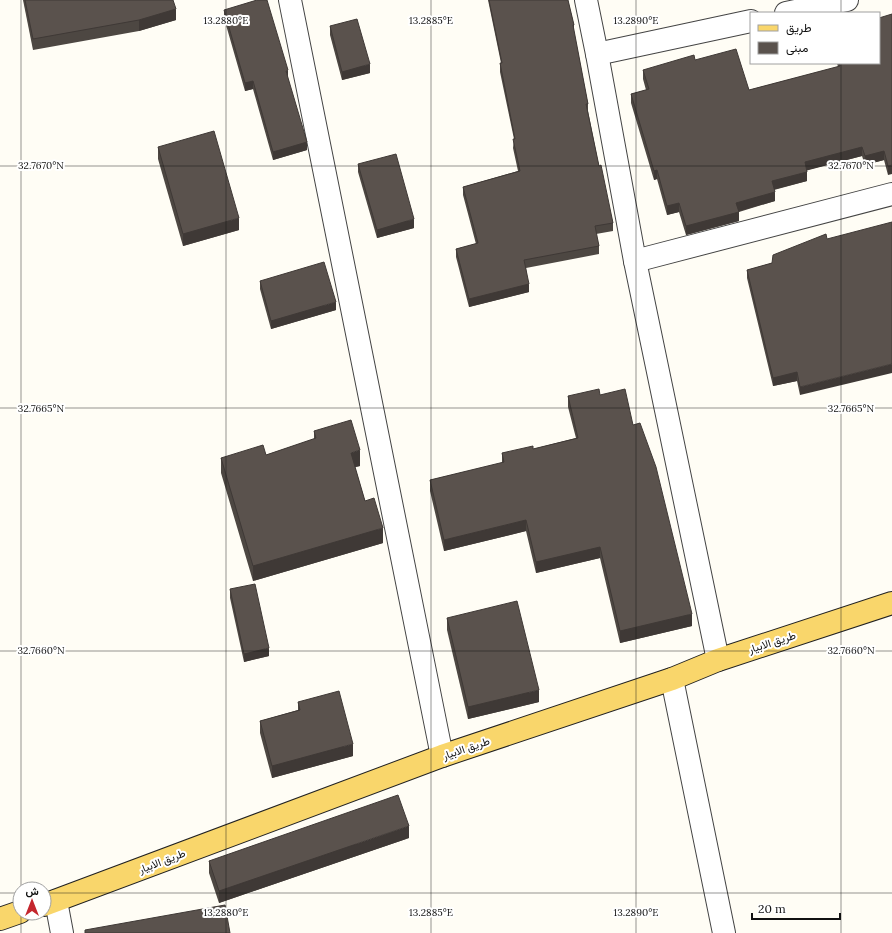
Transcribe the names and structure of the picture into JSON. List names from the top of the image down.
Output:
{
  "streets": {
    "main road": ["طريق الابيار"]
  },
  "legend": ["طريق", "مبنى"],
  "scale_bar": "20 m",
  "north": "top",
  "coordinates": [
    "13.2880°E",
    "13.2885°E",
    "13.2890°E",
    "32.7670°N",
    "32.7665°N",
    "32.7660°N"
  ]
}
